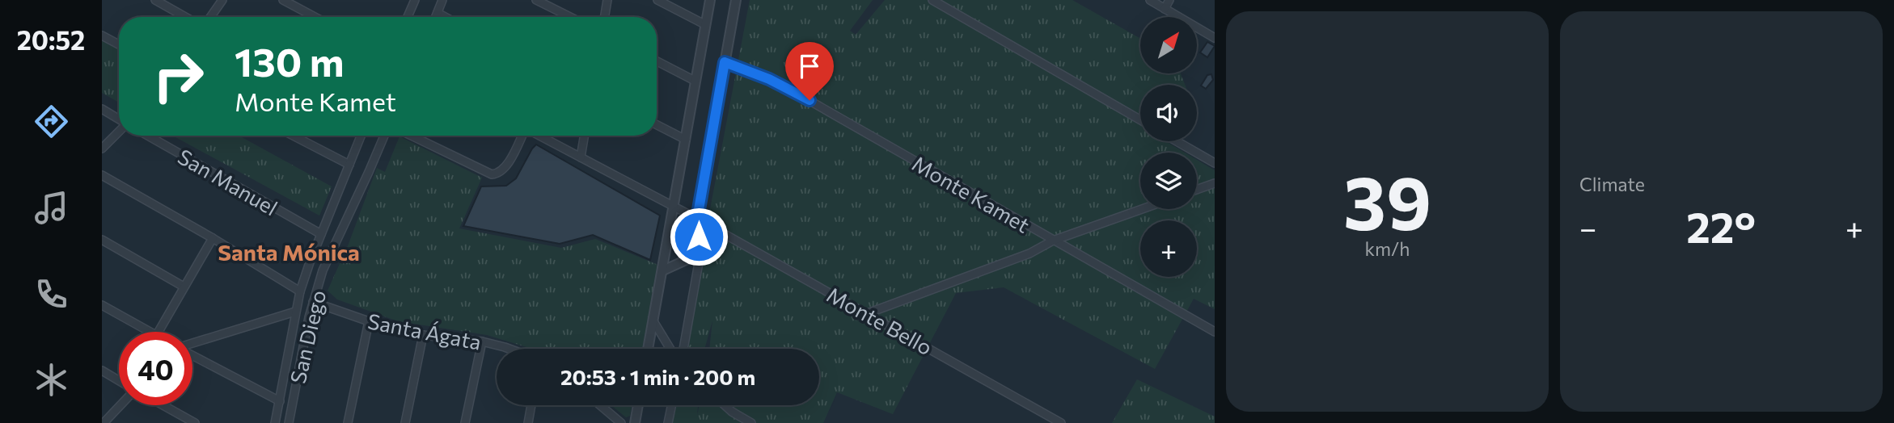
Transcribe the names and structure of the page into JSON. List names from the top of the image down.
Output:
{
  "streets": {
    "street": [
      "San Manuel",
      "Monte Kamet",
      "Monte Bello",
      "Santa Ágata",
      "San Diego"
    ]
  },
  "crossings": [
    ["San Manuel", "San Diego"],
    ["Santa Ágata", "San Diego"]
  ],
  "districts": ["Santa Mónica"],
  "north": "top right",
  "page": {
    "tabs": "20:52",
    "tile": [
      ["39", "km/h"],
      "Climate"
    ],
    "map_buttons": "+",
    "turn": ["130 m", "Monte Kamet"],
    "heat": ["−", "22°", "+"],
    "limit": "40",
    "trip": "20:53 · 1 min · 200 m"
  }
}
